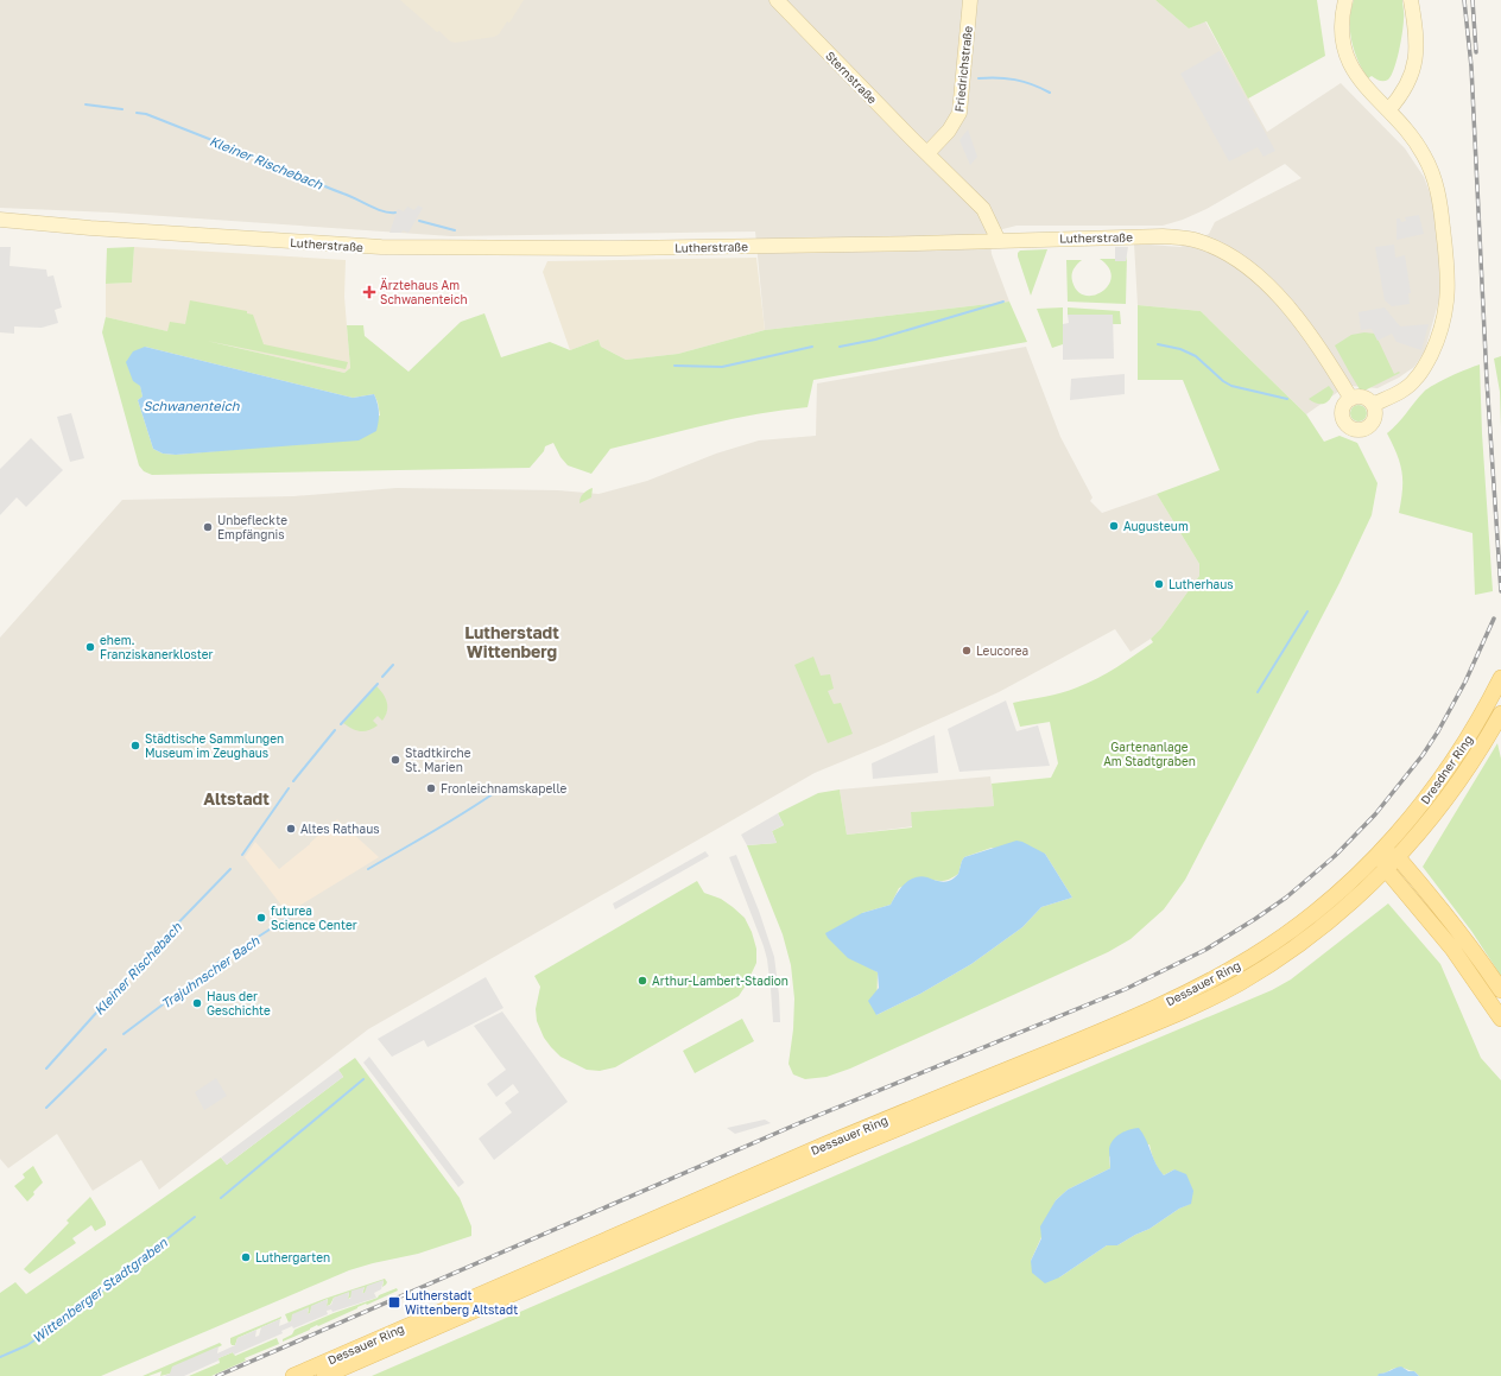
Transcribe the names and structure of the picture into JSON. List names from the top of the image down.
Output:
{
  "streets": {
    "main road": ["Dresdner Ring", "Dessauer Ring"],
    "street": ["Friedrichstraße", "Sternstraße", "Lutherstraße"]
  },
  "crossings": [
    ["Friedrichstraße", "Sternstraße"],
    ["Dresdner Ring", "Dessauer Ring"]
  ],
  "districts": ["Lutherstadt Wittenberg", "Altstadt"],
  "water": [
    "Kleiner Rischebach",
    "Schwanenteich",
    "Trajuhnscher Bach",
    "Wittenberger Stadtgraben"
  ],
  "parks": ["Gartenanlage Am Stadtgraben"],
  "places": {
    "health": ["Ärztehaus Am Schwanenteich"],
    "other": [
      "Augusteum",
      "Unbefleckte Empfängnis",
      "Lutherhaus",
      "ehem. Franziskanerkloster",
      "Leucorea",
      "Städtische Sammlungen Museum im Zeughaus",
      "Stadtkirche St. Marien",
      "Fronleichnamskapelle",
      "Altes Rathaus",
      "futurea Science Center",
      "Arthur-Lambert-Stadion",
      "Haus der Geschichte",
      "Luthergarten"
    ],
    "transit": ["Lutherstadt Wittenberg Altstadt"]
  }
}
